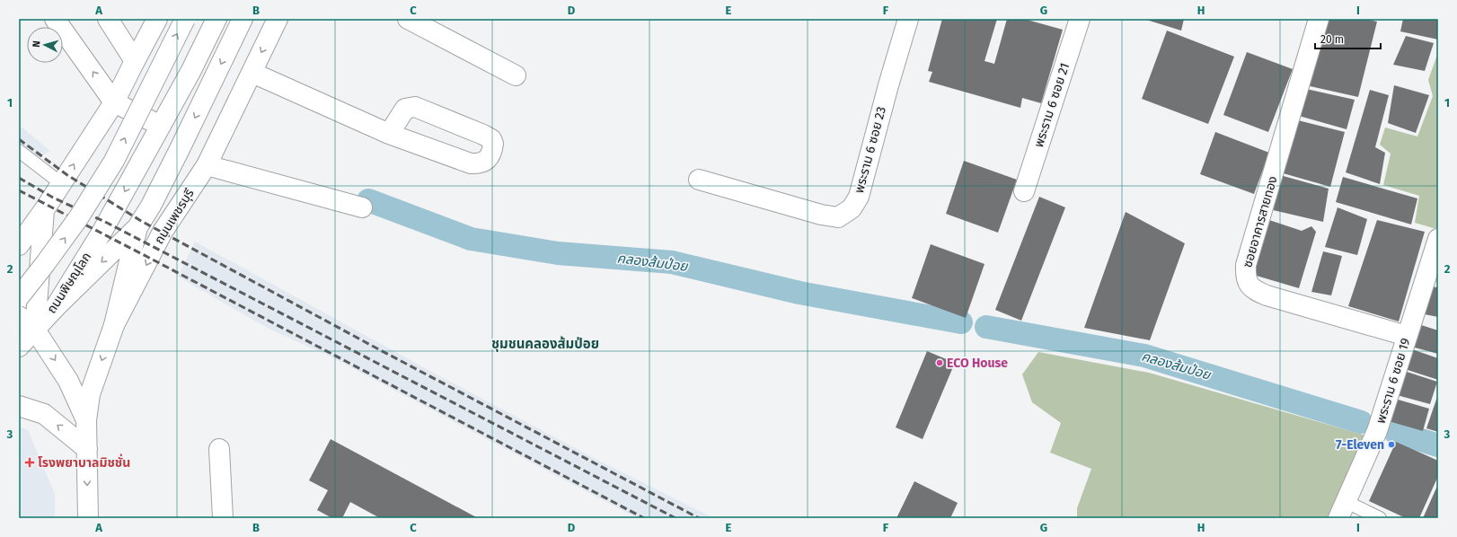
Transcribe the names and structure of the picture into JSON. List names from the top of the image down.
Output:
{
  "streets": {
    "main road": [
      "พระราม 6 ซอย 21",
      "พระราม 6 ซอย 23",
      "ถนนเพชรบุรี",
      "ซอยอาคารสายทอง",
      "ถนนพิษณุโลก",
      "พระราม 6 ซอย 19"
    ]
  },
  "crossings": [
    ["ซอยอาคารสายทอง", "พระราม 6 ซอย 19"]
  ],
  "districts": ["ชุมชนคลองส้มป่อย"],
  "water": ["คลองส้มป่อย"],
  "places": {
    "other": ["ECO House", "7-Eleven"],
    "health": ["โรงพยาบาลมิชชั่น"]
  },
  "scale_bar": "20 m",
  "north": "left",
  "grid": {
    "columns": [
      "A",
      "B",
      "C",
      "D",
      "E",
      "F",
      "G",
      "H",
      "I"
    ],
    "rows": ["1", "2", "3"]
  }
}
